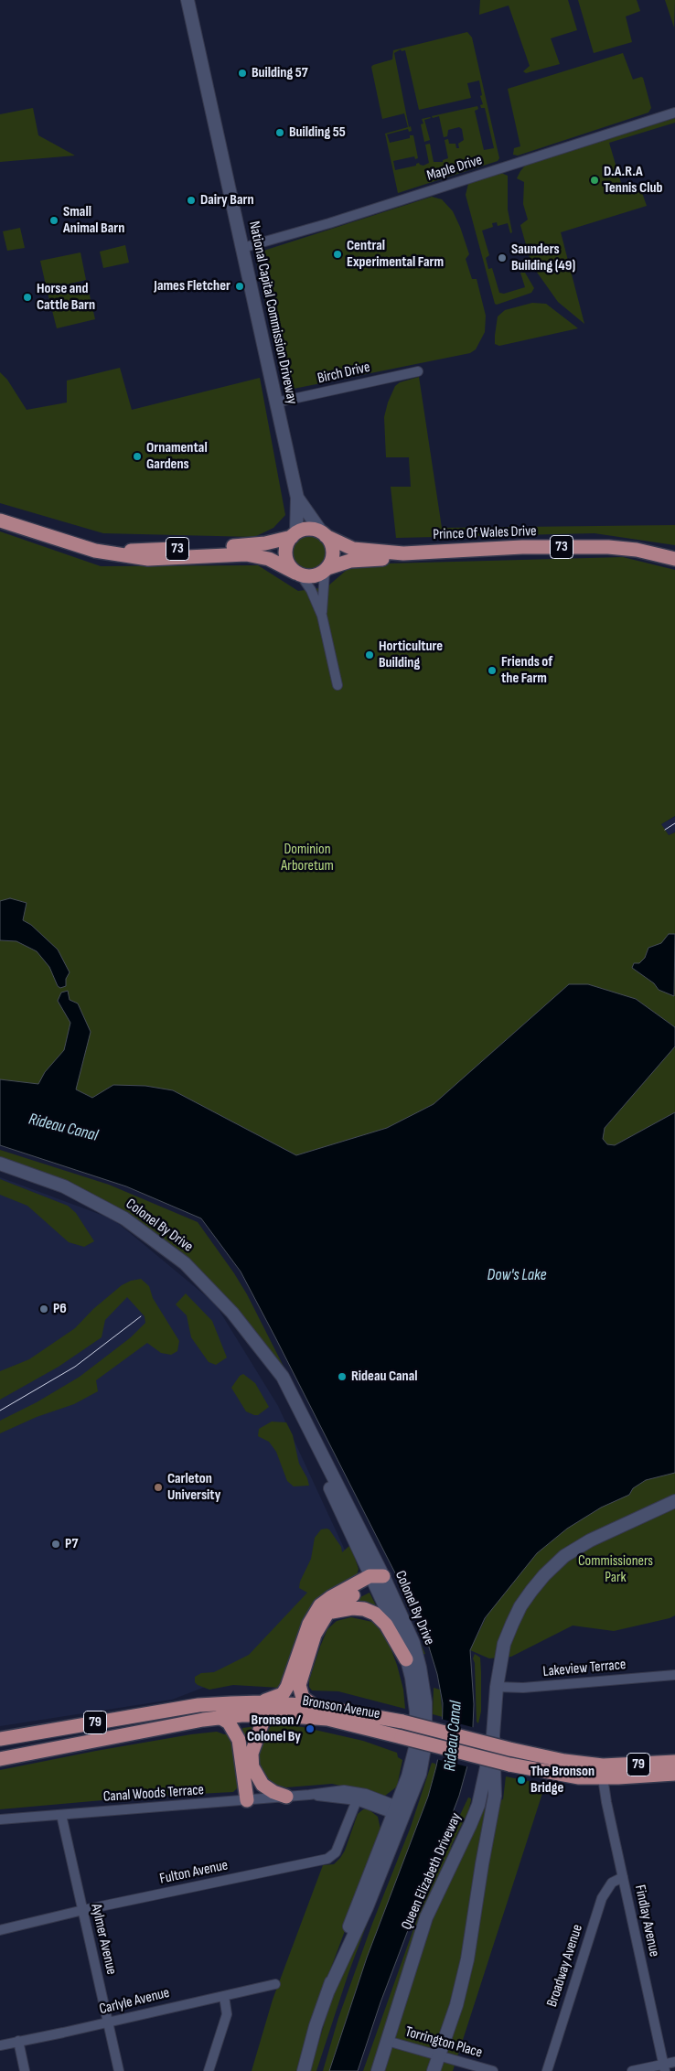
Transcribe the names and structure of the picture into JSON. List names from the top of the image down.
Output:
{
  "streets": {
    "main road": [
      "National Capital Commission Driveway",
      "Prince Of Wales Drive",
      "73",
      "Colonel By Drive",
      "Bronson Avenue",
      "79",
      "Queen Elizabeth Driveway"
    ],
    "street": [
      "Maple Drive",
      "Birch Drive",
      "Lakeview Terrace",
      "Canal Woods Terrace",
      "Fulton Avenue",
      "Findlay Avenue",
      "Aylmer Avenue",
      "Broadway Avenue",
      "Carlyle Avenue",
      "Torrington Place"
    ]
  },
  "crossings": [
    ["Maple Drive", "National Capital Commission Driveway"],
    ["National Capital Commission Driveway", "Birch Drive"],
    ["National Capital Commission Driveway", "Prince Of Wales Drive"],
    ["National Capital Commission Driveway", "73"],
    ["Prince Of Wales Drive", "73"],
    ["Colonel By Drive", "Canal Woods Terrace"],
    ["Lakeview Terrace", "Queen Elizabeth Driveway"],
    ["Bronson Avenue", "Findlay Avenue"],
    ["Canal Woods Terrace", "Fulton Avenue"],
    ["Canal Woods Terrace", "Aylmer Avenue"],
    ["Queen Elizabeth Driveway", "Torrington Place"],
    ["Fulton Avenue", "Aylmer Avenue"],
    ["Findlay Avenue", "Broadway Avenue"],
    ["Aylmer Avenue", "Carlyle Avenue"]
  ],
  "water": ["Rideau Canal", "Dow's Lake"],
  "parks": ["Dominion Arboretum", "Commissioners Park"],
  "places": [
    "Building 57",
    "Building 55",
    "D.A.R.A Tennis Club",
    "Dairy Barn",
    "Small Animal Barn",
    "Central Experimental Farm",
    "Saunders Building (49)",
    "James Fletcher",
    "Horse and Cattle Barn",
    "Ornamental Gardens",
    "Horticulture Building",
    "Friends of the Farm",
    "P6",
    "Rideau Canal",
    "Carleton University",
    "P7",
    "Bronson / Colonel By",
    "The Bronson Bridge"
  ]
}
